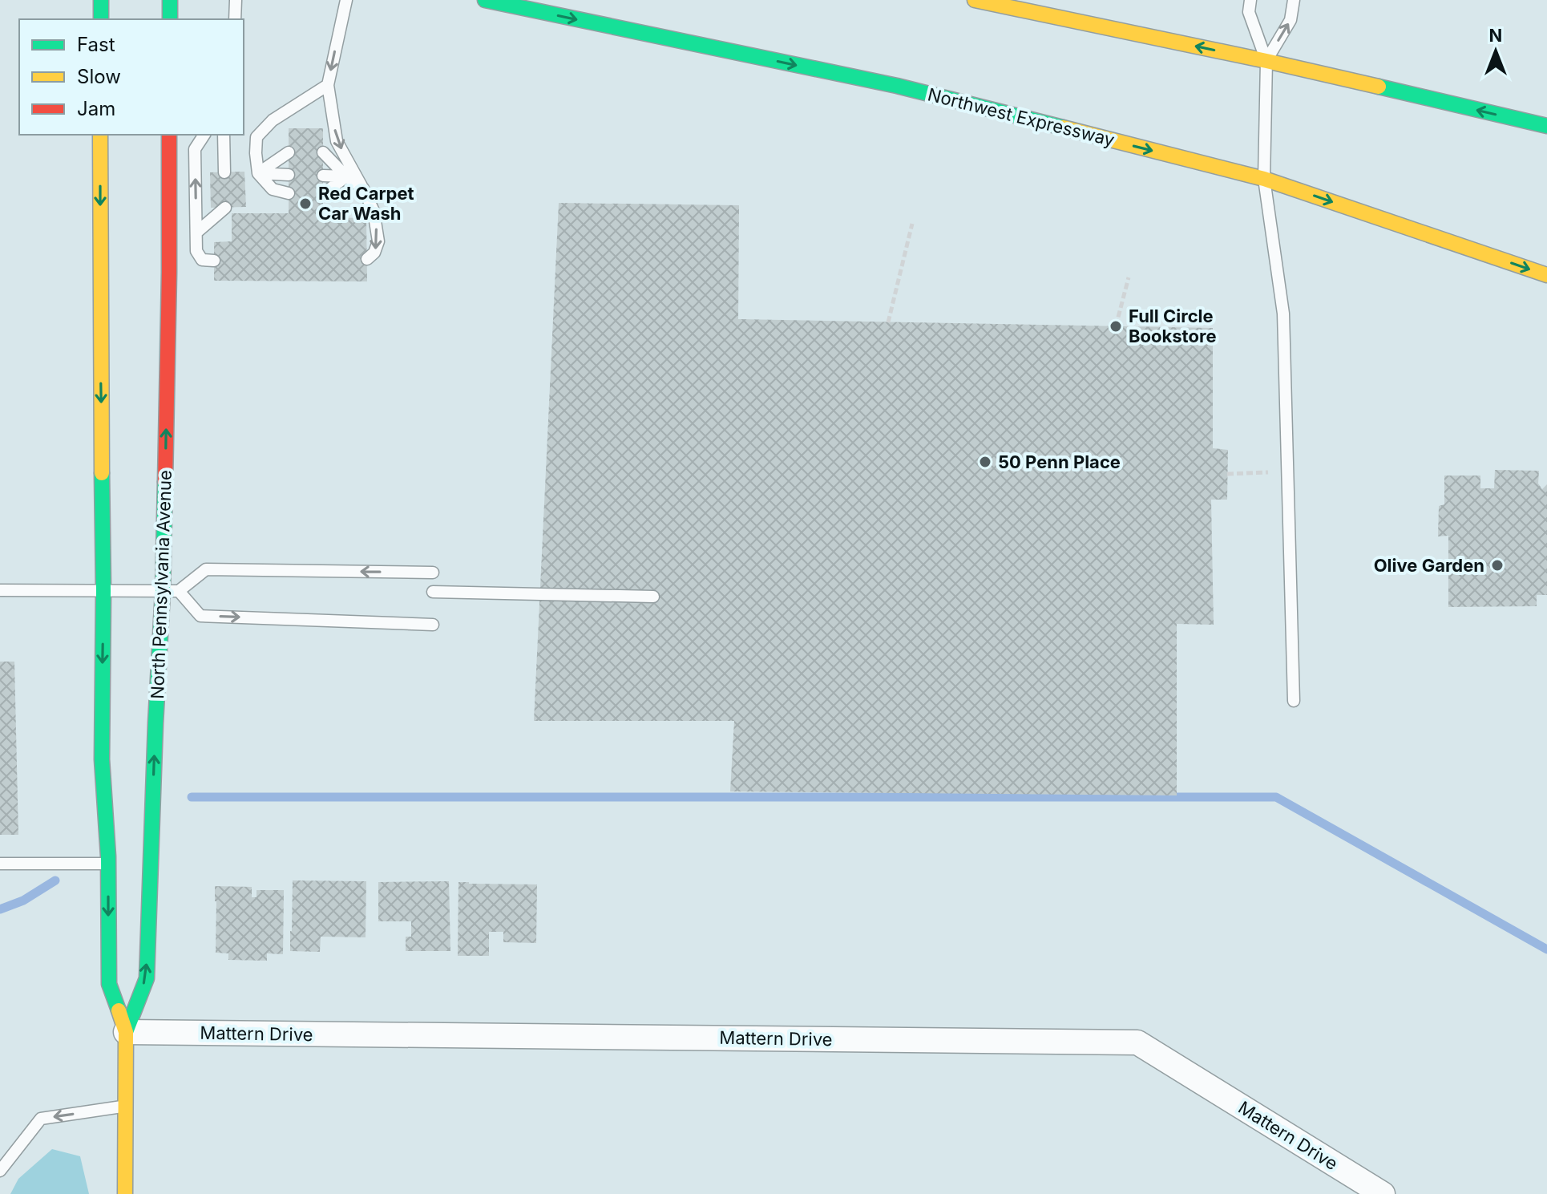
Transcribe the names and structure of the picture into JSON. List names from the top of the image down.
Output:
{
  "streets": {
    "main road": ["Northwest Expressway", "North Pennsylvania Avenue"],
    "street": ["Mattern Drive"]
  },
  "crossings": [
    ["North Pennsylvania Avenue", "Mattern Drive"]
  ],
  "places": [
    "Red Carpet Car Wash",
    "Full Circle Bookstore",
    "50 Penn Place",
    "Olive Garden"
  ],
  "legend": ["Fast", "Slow", "Jam"],
  "north": "top"
}
